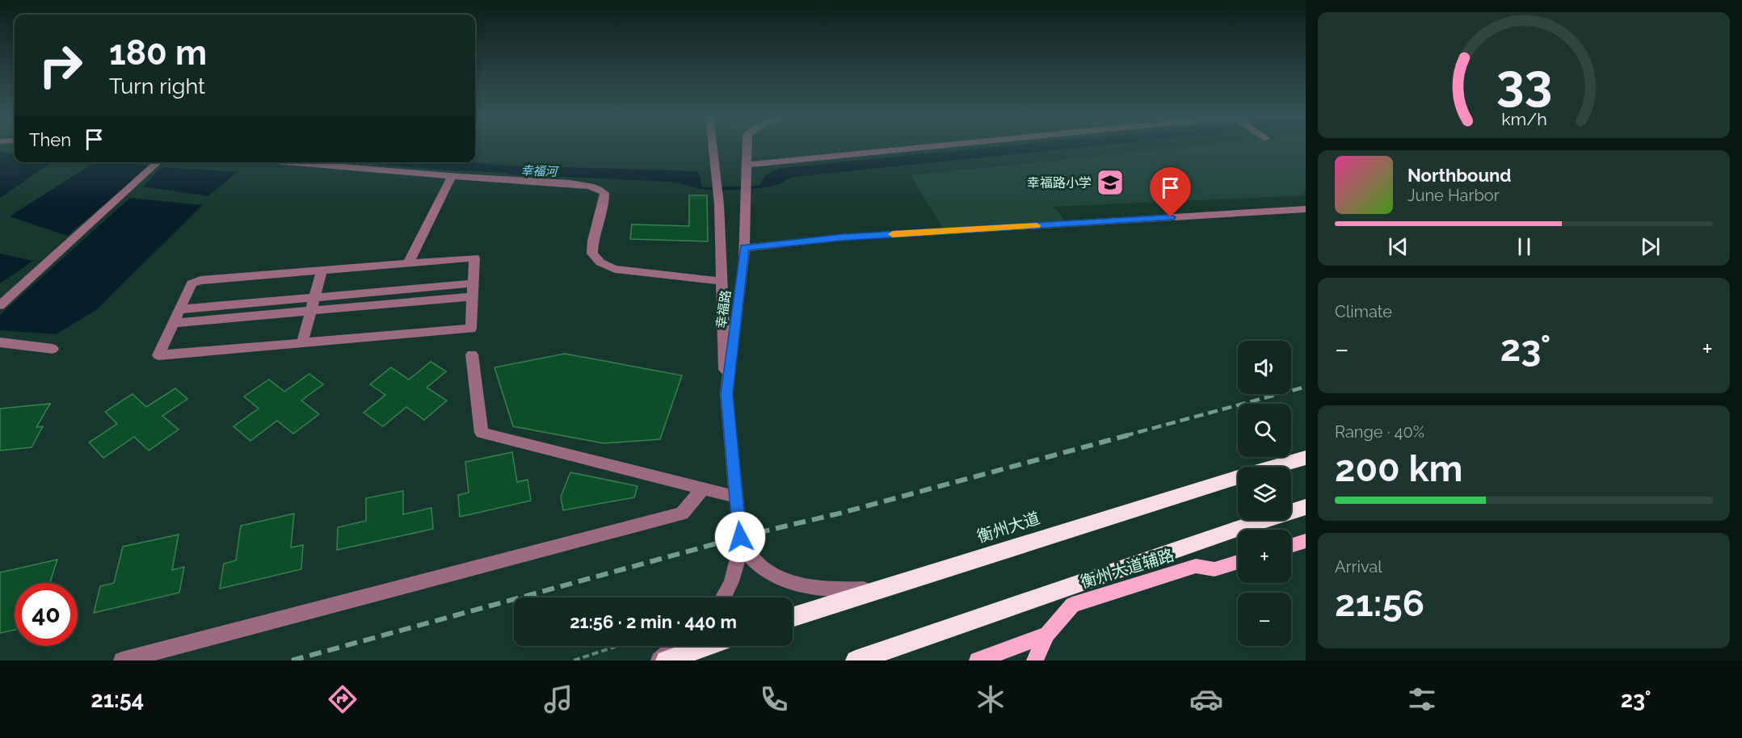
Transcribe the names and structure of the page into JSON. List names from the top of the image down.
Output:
{
  "streets": {
    "highway": ["衡州大道"],
    "main road": ["衡州大道辅路"],
    "street": ["幸福路"]
  },
  "water": ["幸福河"],
  "places": {
    "school or university": ["幸福路小学"]
  },
  "page": {
    "turn": ["180 m", "Turn right"],
    "then": "Then",
    "song": ["Northbound", "June Harbor"],
    "tile": [
      "Climate",
      ["Range · 40%", "200 km"],
      ["Arrival", "21:56"]
    ],
    "heat": ["−", "23°", "+"],
    "map_buttons": ["+", "−"],
    "limit": "40",
    "trip": "21:56 · 2 min · 440 m",
    "tabs": ["21:54", "23°"],
    "gauge": ["33", "km/h"]
  }
}
